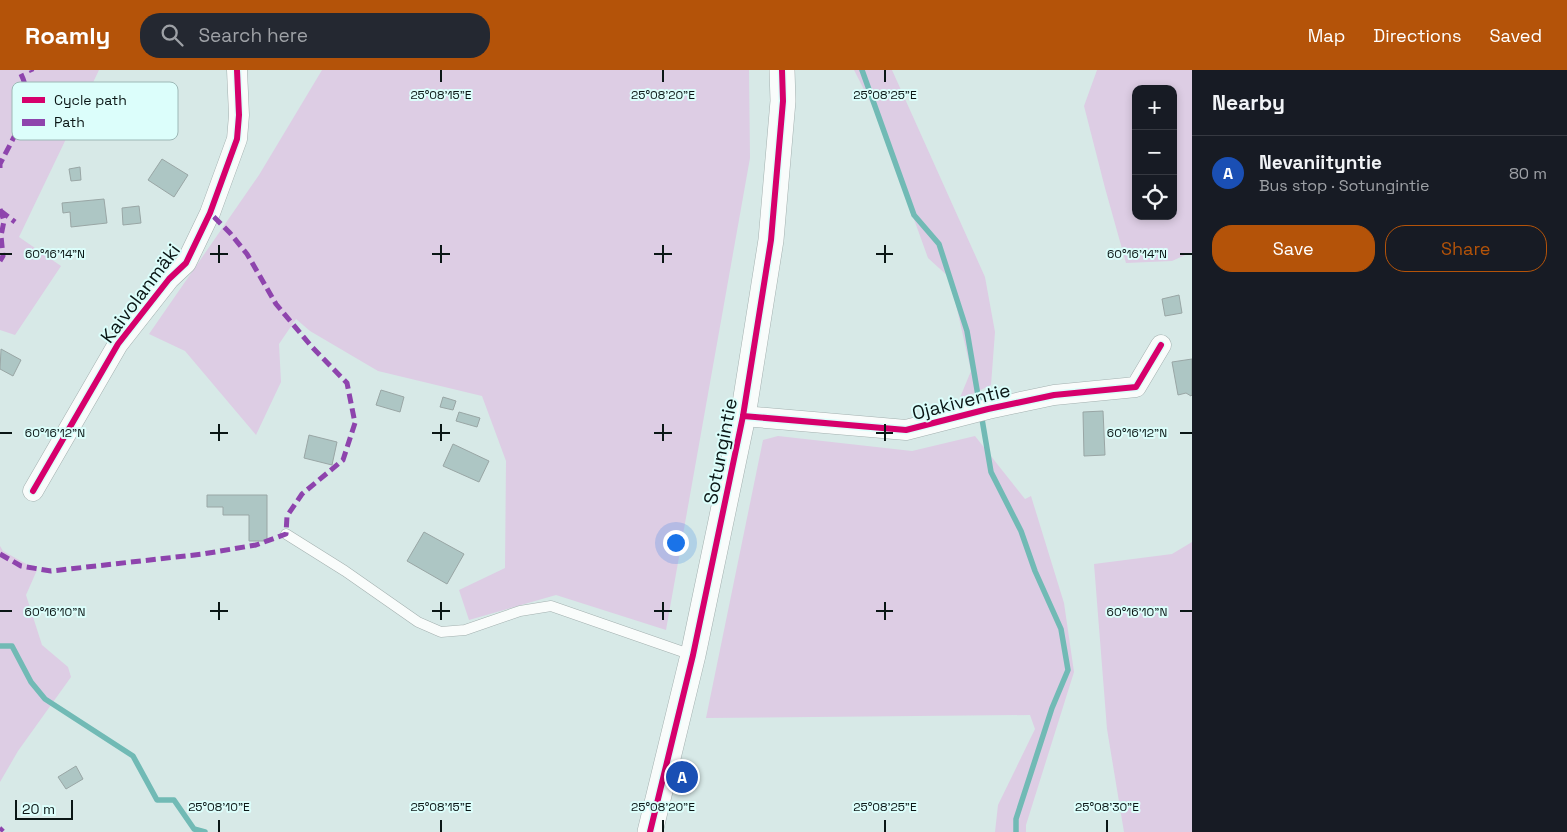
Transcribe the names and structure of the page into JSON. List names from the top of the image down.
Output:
{
  "streets": {
    "street": ["Kaivolanmäki", "Ojakiventie", "Sotungintie"]
  },
  "crossings": [
    ["Ojakiventie", "Sotungintie"]
  ],
  "legend": ["Cycle path", "Path"],
  "scale_bar": "20 m",
  "page": {
    "header": "Roamly",
    "search": "Search here",
    "nav": ["Map", "Directions", "Saved"],
    "heading": "Nearby",
    "map_buttons": ["+", "−"],
    "list": [
      {
        "mark": "A",
        "name": "Nevaniityntie",
        "note": "Bus stop · Sotungintie",
        "value": "80 m"
      }
    ],
    "buttons": ["Save", "Share"],
    "pins": "A",
    "scale": "20 m"
  },
  "coordinates": [
    "25°08'15\"E",
    "25°08'20\"E",
    "25°08'25\"E",
    "60°16'14\"N",
    "60°16'12\"N",
    "60°16'10\"N",
    "25°08'10\"E",
    "25°08'30\"E"
  ]
}
